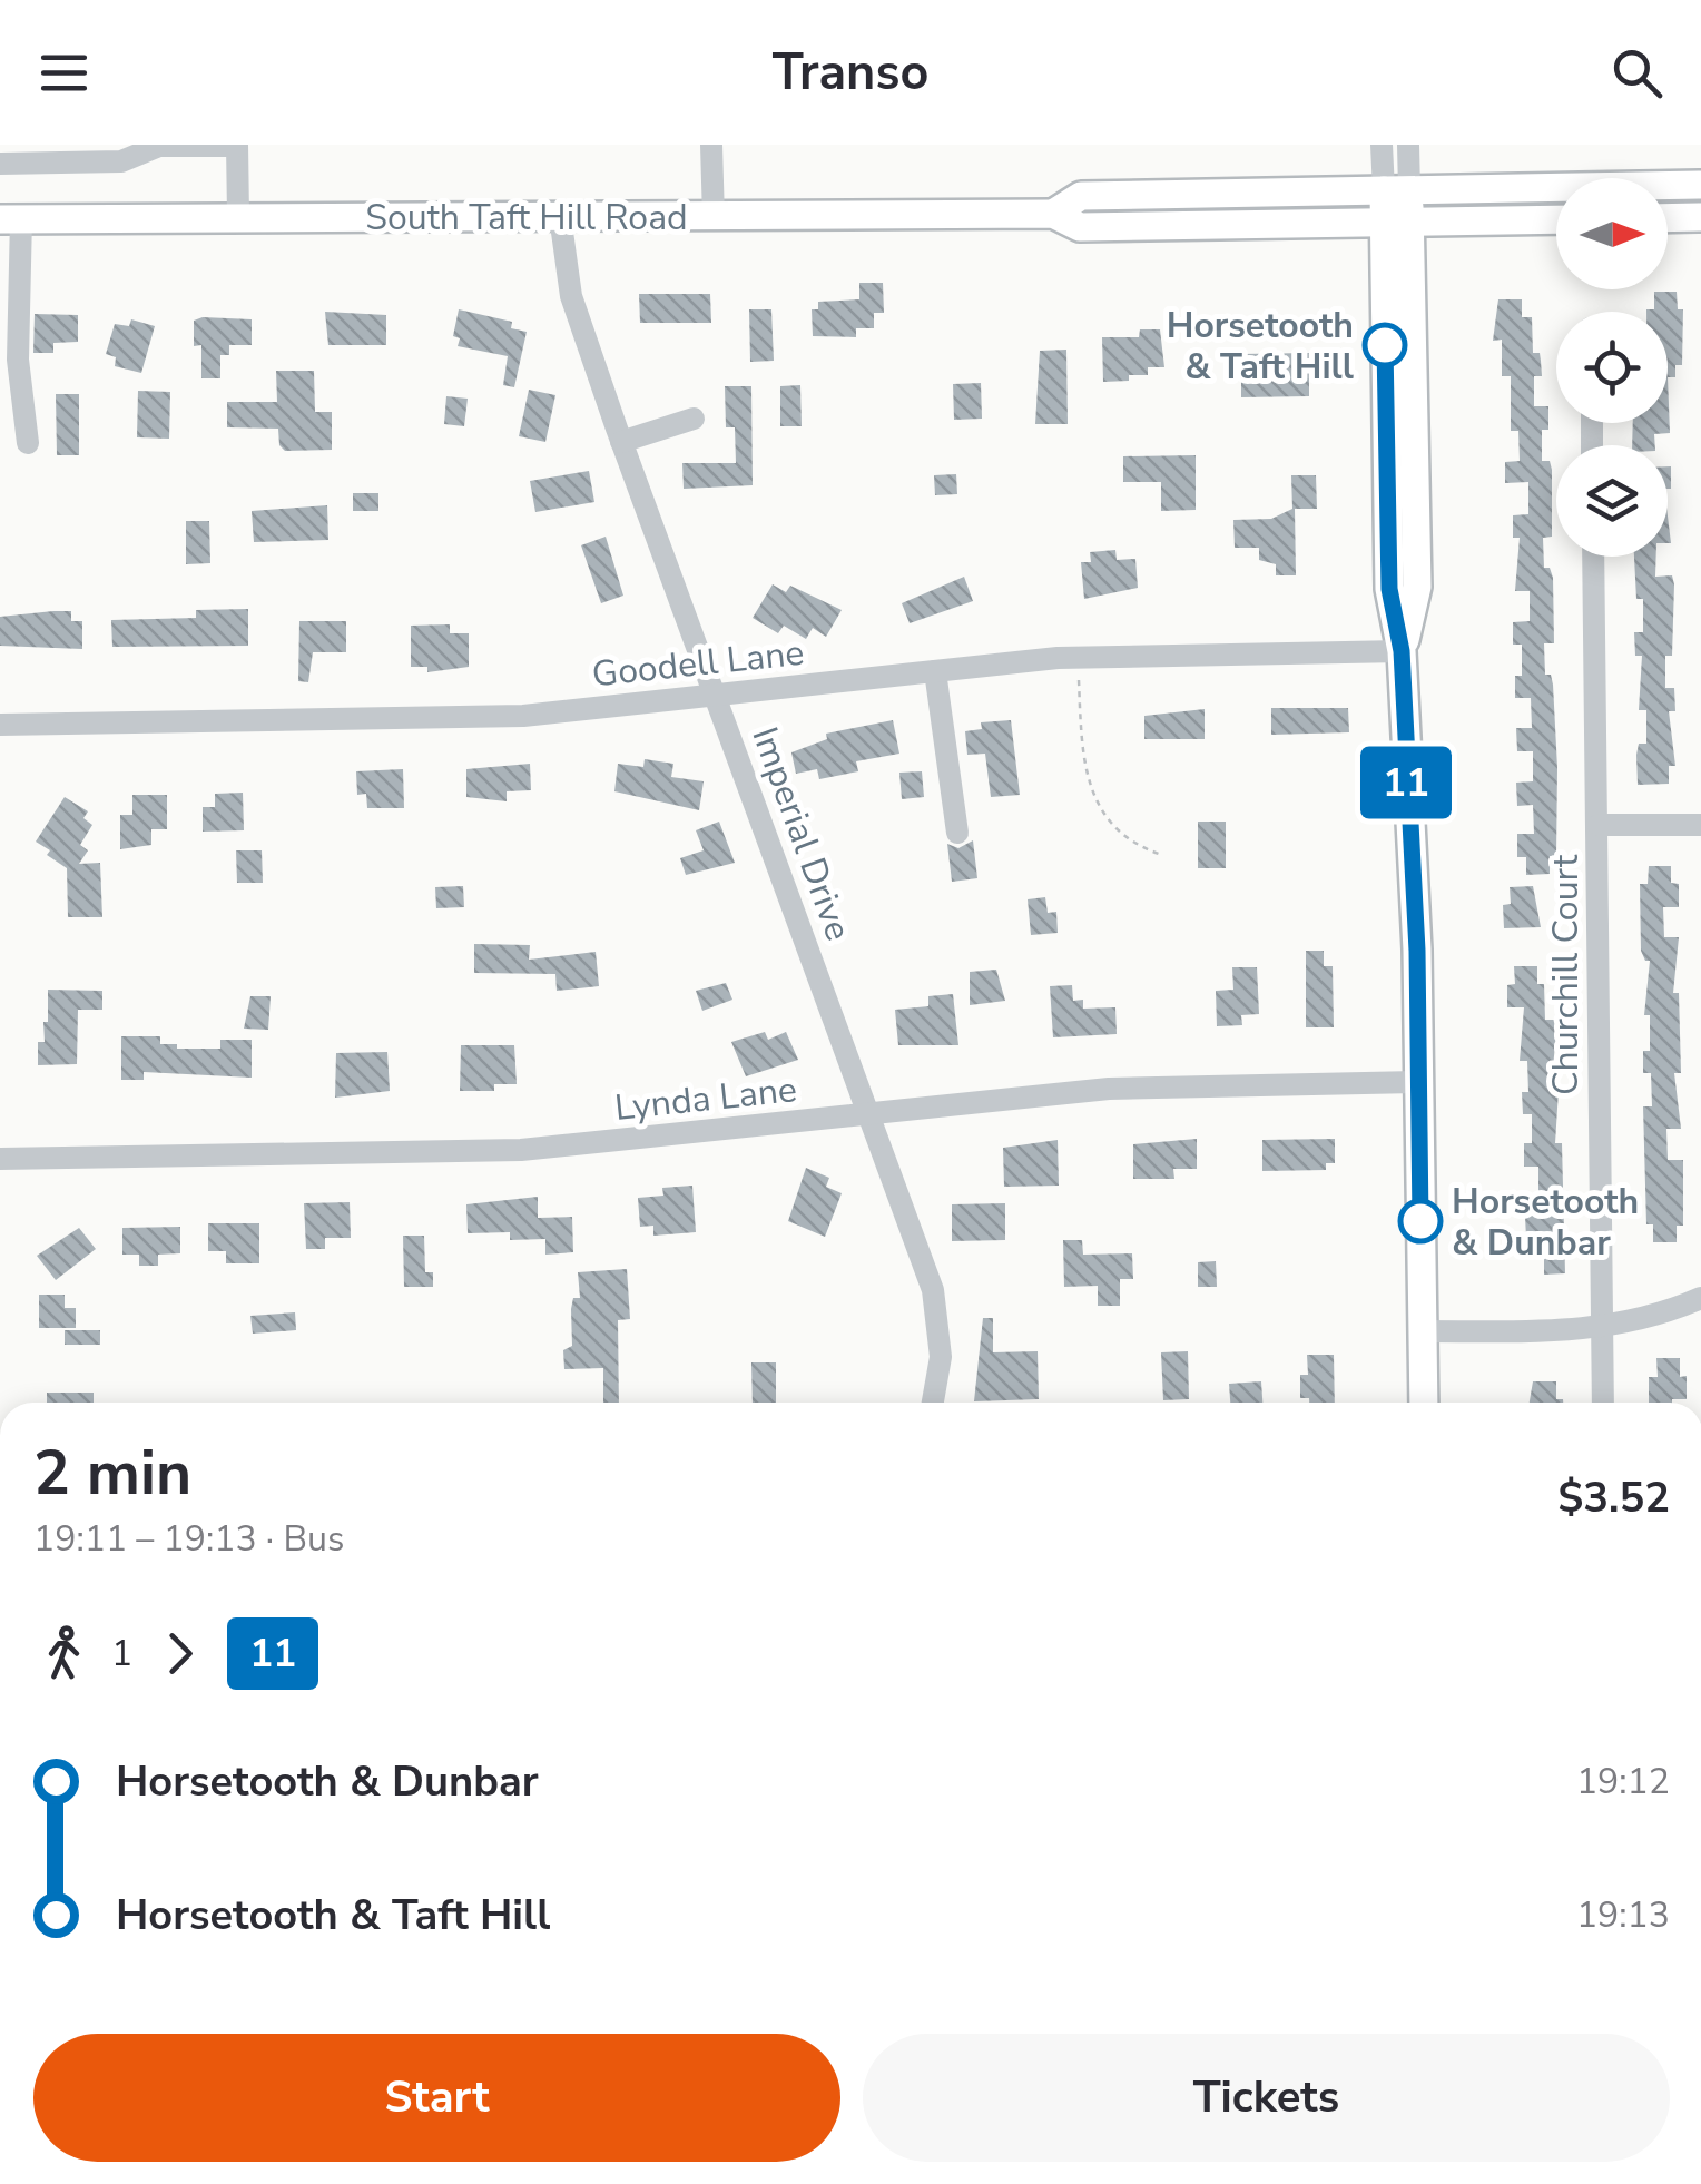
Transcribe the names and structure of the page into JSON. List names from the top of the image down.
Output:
{
  "streets": {
    "main road": ["South Taft Hill Road"],
    "street": [
      "Goodell Lane",
      "Imperial Drive",
      "Churchill Court",
      "Lynda Lane"
    ]
  },
  "crossings": [
    ["South Taft Hill Road", "Imperial Drive"],
    ["Goodell Lane", "Imperial Drive"],
    ["Imperial Drive", "Lynda Lane"]
  ],
  "places": ["Horsetooth & Taft Hill", "Horsetooth & Dunbar"],
  "lines": ["bus line 11"],
  "north": "right",
  "page": {
    "header": "Transo",
    "on_map": "11",
    "heading": ["2 min", "19:11 – 19:13 · Bus", "$3.52"],
    "legs": ["1", "11"],
    "list": [
      {
        "name": "Horsetooth & Dunbar",
        "value": "19:12"
      },
      {
        "name": "Horsetooth & Taft Hill",
        "value": "19:13"
      }
    ],
    "buttons": ["Start", "Tickets"]
  }
}
